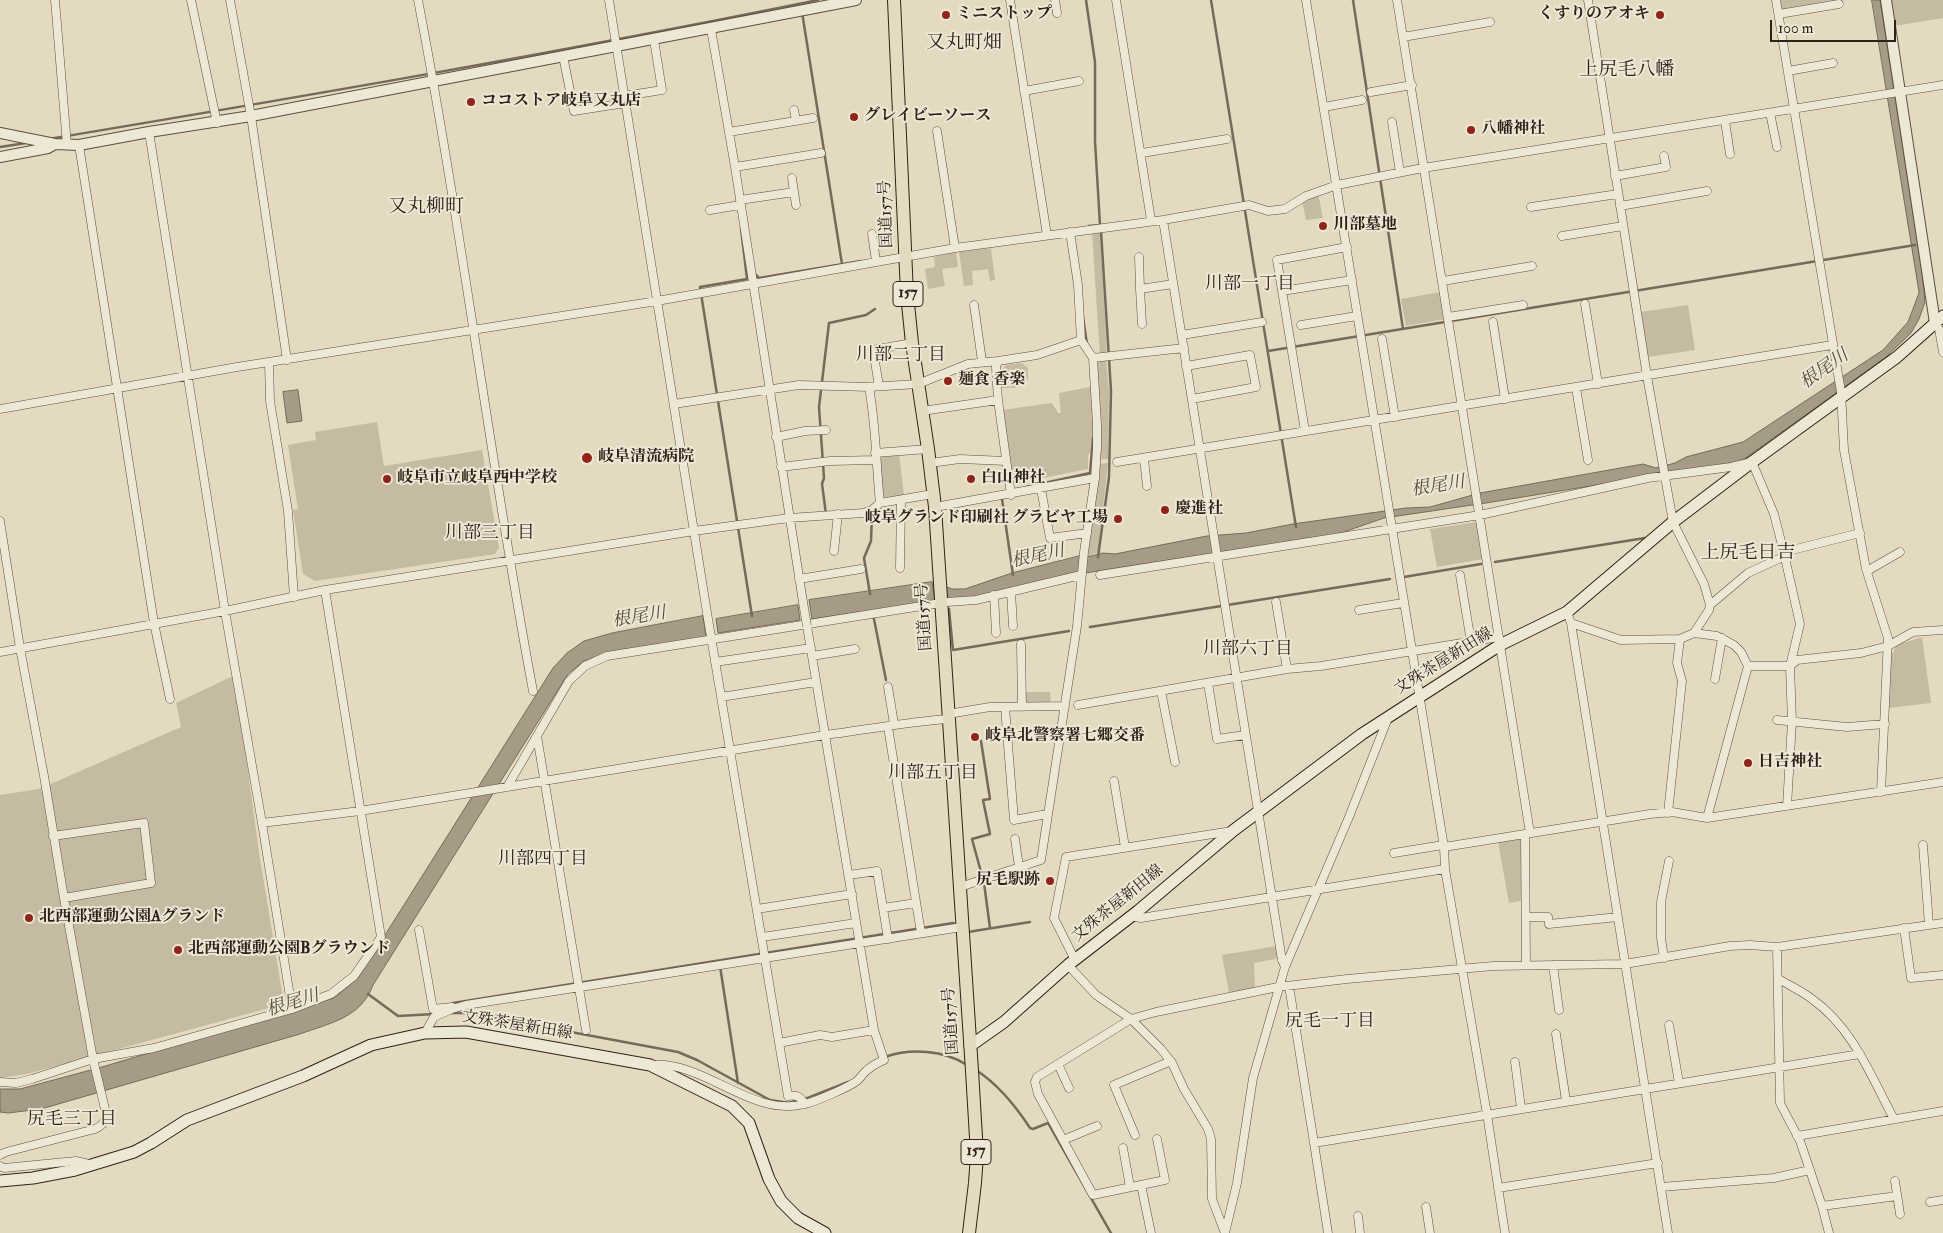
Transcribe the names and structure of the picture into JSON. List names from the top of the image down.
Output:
{
  "streets": {
    "highway": ["国道157号", "157"],
    "main road": ["文殊茶屋新田線"]
  },
  "crossings": [
    ["国道157号", "文殊茶屋新田線"]
  ],
  "districts": [
    "又丸町畑",
    "上尻毛八幡",
    "又丸柳町",
    "川部一丁目",
    "川部二丁目",
    "川部三丁目",
    "上尻毛日吉",
    "川部六丁目",
    "川部五丁目",
    "川部四丁目",
    "尻毛一丁目",
    "尻毛三丁目"
  ],
  "water": ["根尾川"],
  "places": [
    "ミニストップ",
    "くすりのアオキ",
    "ココストア岐阜又丸店",
    "グレイビーソース",
    "八幡神社",
    "川部墓地",
    "麺食 香楽",
    "岐阜清流病院",
    "岐阜市立岐阜西中学校",
    "白山神社",
    "慶進社",
    "岐阜グランド印刷社 グラビヤ工場",
    "岐阜北警察署七郷交番",
    "日吉神社",
    "尻毛駅跡",
    "北西部運動公園Aグランド",
    "北西部運動公園Bグラウンド"
  ],
  "scale_bar": "100 m"
}
